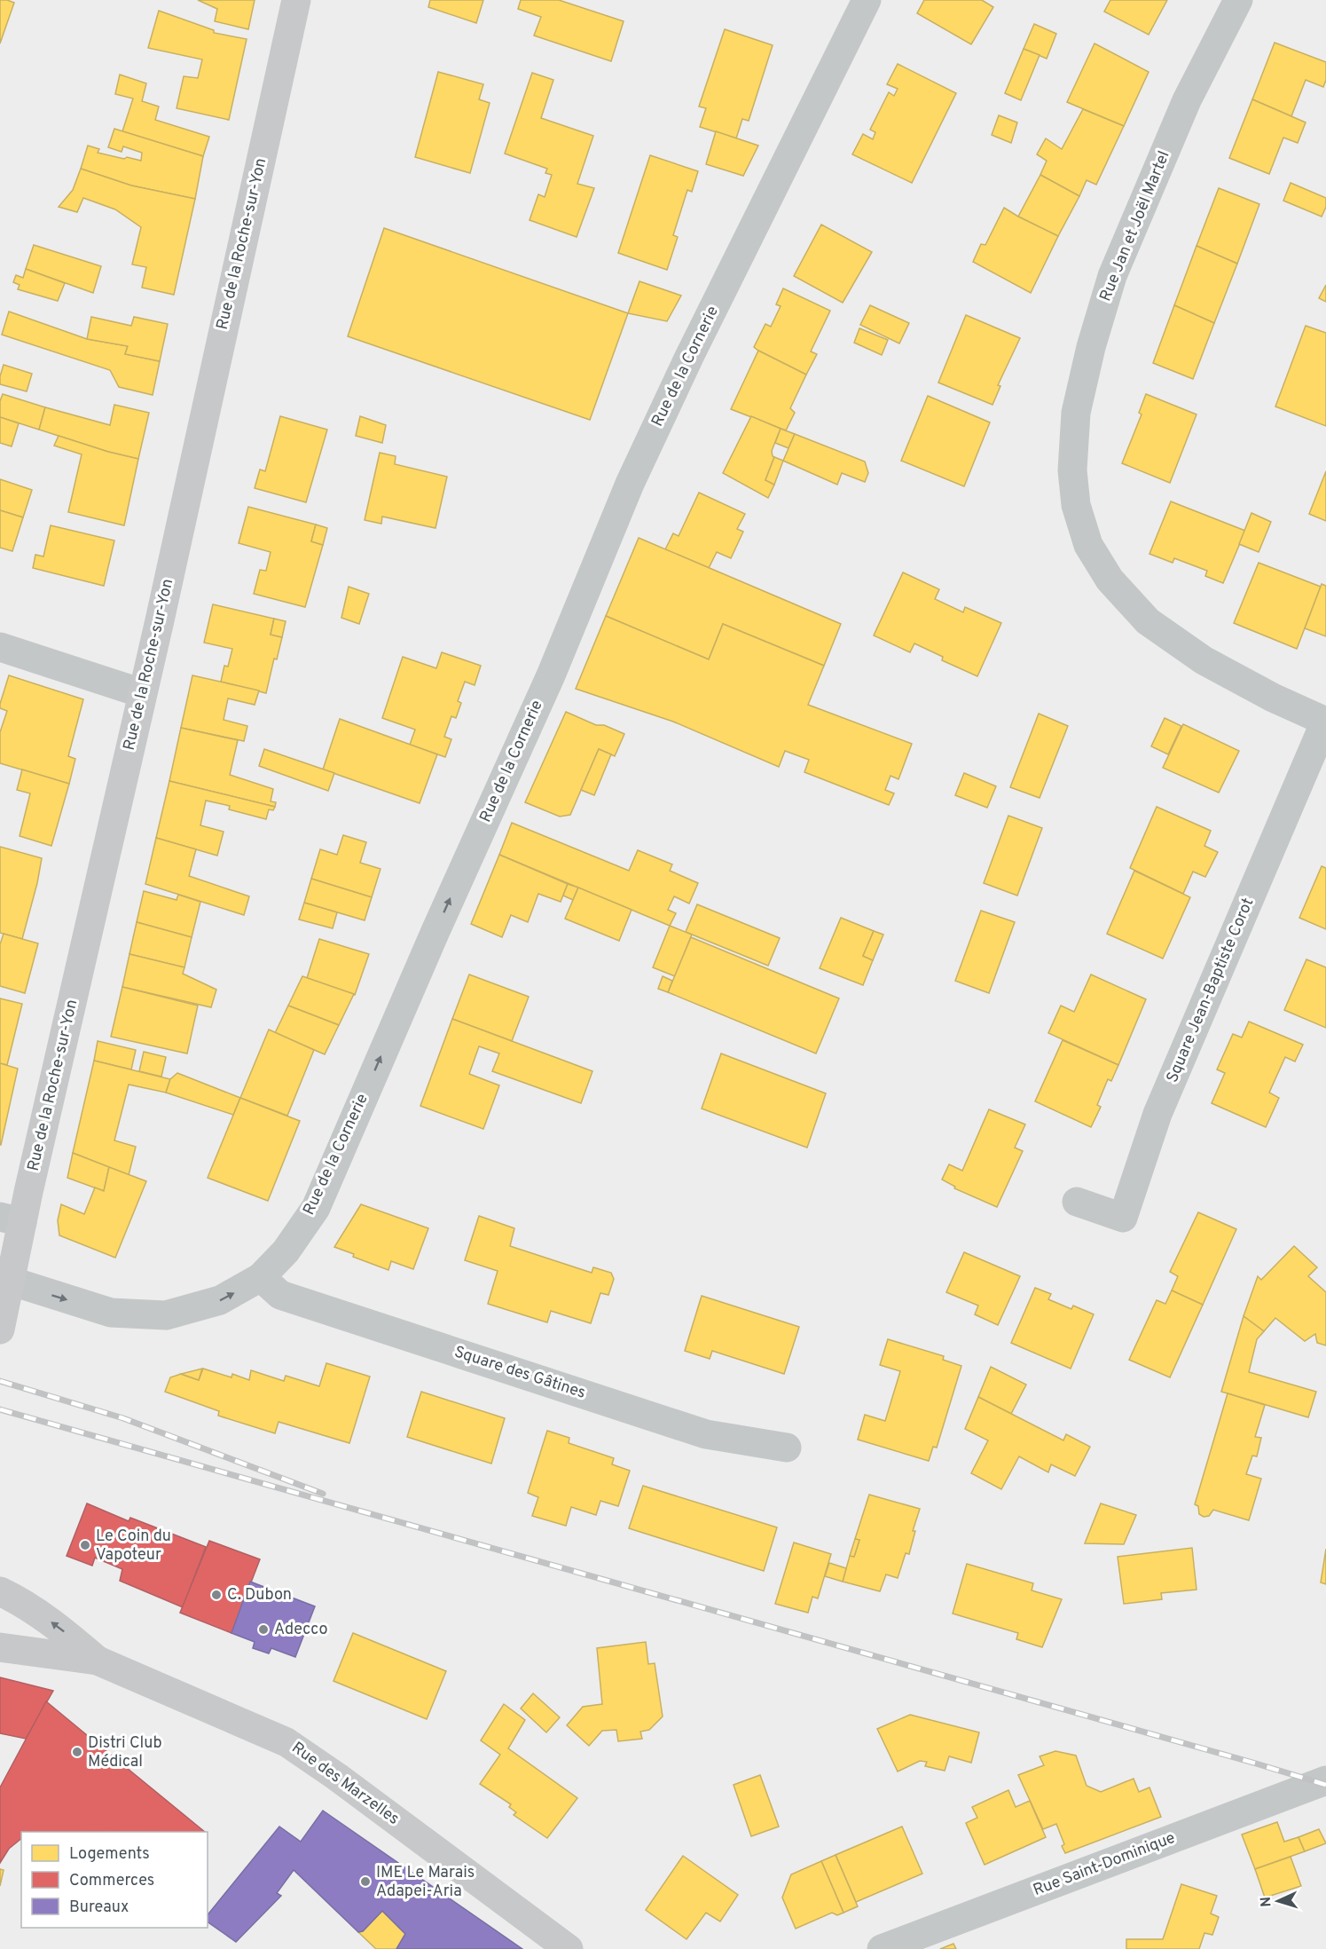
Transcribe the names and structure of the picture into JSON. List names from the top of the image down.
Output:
{
  "streets": {
    "main road": ["Rue de la Roche-sur-Yon", "Rue des Marzelles"],
    "street": [
      "Rue Jan et Joël Martel",
      "Rue de la Cornerie",
      "Square Jean-Baptiste Corot",
      "Square des Gâtines",
      "Rue Saint-Dominique"
    ]
  },
  "crossings": [
    ["Rue Jan et Joël Martel", "Square Jean-Baptiste Corot"],
    ["Rue de la Roche-sur-Yon", "Rue de la Cornerie"],
    ["Rue de la Cornerie", "Square des Gâtines"]
  ],
  "one_way": ["Rue de la Cornerie"],
  "places": [
    "Le Coin du Vapoteur",
    "C. Dubon",
    "Adecco",
    "Distri Club Médical",
    "IME Le Marais Adapei-Aria"
  ],
  "legend": ["Logements", "Commerces", "Bureaux"],
  "north": "left"
}
